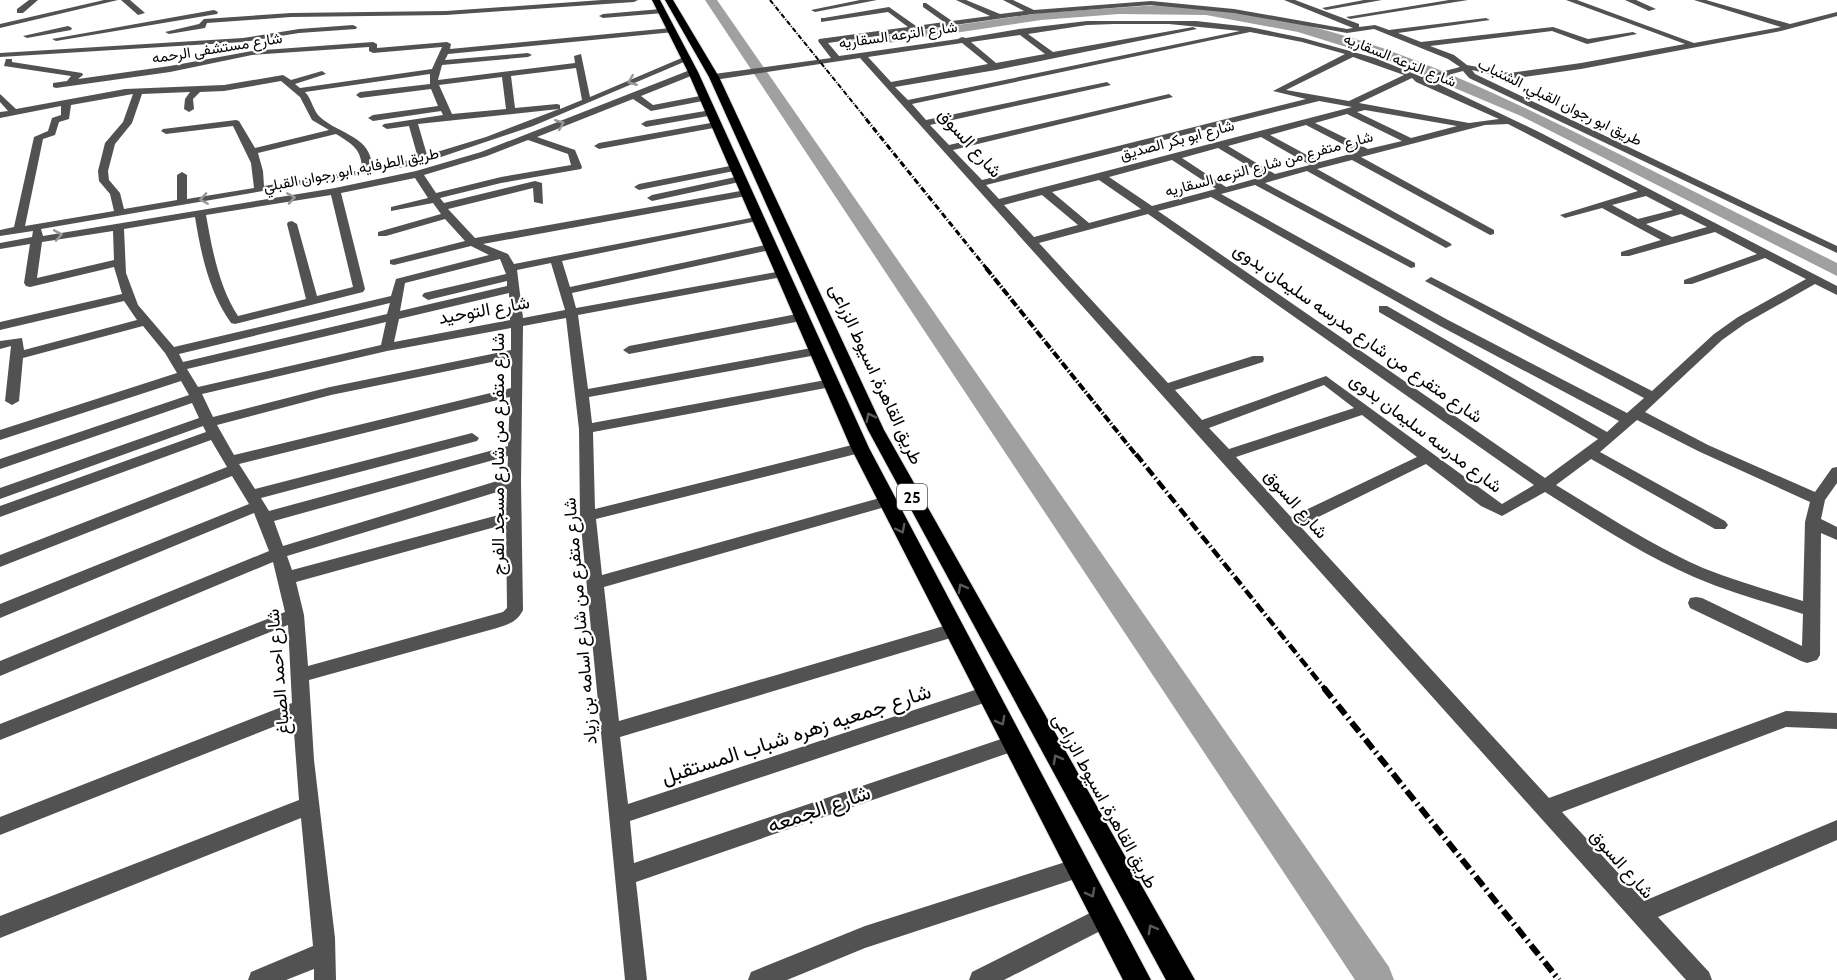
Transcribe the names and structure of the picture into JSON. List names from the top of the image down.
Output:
{
  "streets": {
    "highway": ["طريق القاهرة, اسيوط الزراعى", "25"],
    "street": [
      "شارع الترعه السقاريه",
      "شارع مستشفى الرحمه",
      "طريق ابو رجوان القبلي, الشنباب",
      "شارع ابو بكر الصديق",
      "شارع السوق",
      "شارع متفرع من شارع الترعه السقاريه",
      "طريق الطرفايه, ابو رجوان القبلي",
      "شارع التوحيد",
      "شارع متفرع من شارع مدرسه سليمان بدوى",
      "شارع مدرسه سليمان بدوى",
      "شارع متفرع من شارع مسجد الفرج",
      "شارع متفرع من شارع اسامه بن زياد",
      "شارع احمد الصباغ",
      "شارع جمعيه زهره شباب المستقبل",
      "شارع الجمعه"
    ]
  },
  "crossings": [
    ["شارع الترعه السقاريه", "شارع السوق"],
    ["شارع الترعه السقاريه", "شارع متفرع من شارع الترعه السقاريه"],
    ["شارع الترعه السقاريه", "طريق القاهرة, اسيوط الزراعى"],
    ["شارع الترعه السقاريه", "شارع مدرسه سليمان بدوى"],
    ["شارع مستشفى الرحمه", "طريق القاهرة, اسيوط الزراعى"],
    ["شارع مستشفى الرحمه", "25"],
    ["شارع ابو بكر الصديق", "شارع السوق"],
    ["شارع ابو بكر الصديق", "شارع متفرع من شارع الترعه السقاريه"],
    ["شارع ابو بكر الصديق", "شارع متفرع من شارع مدرسه سليمان بدوى"],
    ["شارع السوق", "شارع متفرع من شارع الترعه السقاريه"],
    ["شارع السوق", "شارع مدرسه سليمان بدوى"],
    ["شارع متفرع من شارع الترعه السقاريه", "شارع متفرع من شارع مدرسه سليمان بدوى"],
    ["طريق الطرفايه, ابو رجوان القبلي", "25"],
    ["طريق الطرفايه, ابو رجوان القبلي", "شارع احمد الصباغ"],
    ["شارع التوحيد", "شارع متفرع من شارع مسجد الفرج"],
    ["شارع التوحيد", "25"],
    ["شارع التوحيد", "شارع متفرع من شارع اسامه بن زياد"],
    ["شارع التوحيد", "شارع احمد الصباغ"],
    ["شارع متفرع من شارع مدرسه سليمان بدوى", "شارع مدرسه سليمان بدوى"],
    ["طريق القاهرة, اسيوط الزراعى", "25"],
    ["شارع متفرع من شارع مسجد الفرج", "شارع احمد الصباغ"],
    ["25", "شارع جمعيه زهره شباب المستقبل"],
    ["25", "شارع الجمعه"],
    ["شارع متفرع من شارع اسامه بن زياد", "شارع جمعيه زهره شباب المستقبل"],
    ["شارع متفرع من شارع اسامه بن زياد", "شارع الجمعه"]
  ]
}
